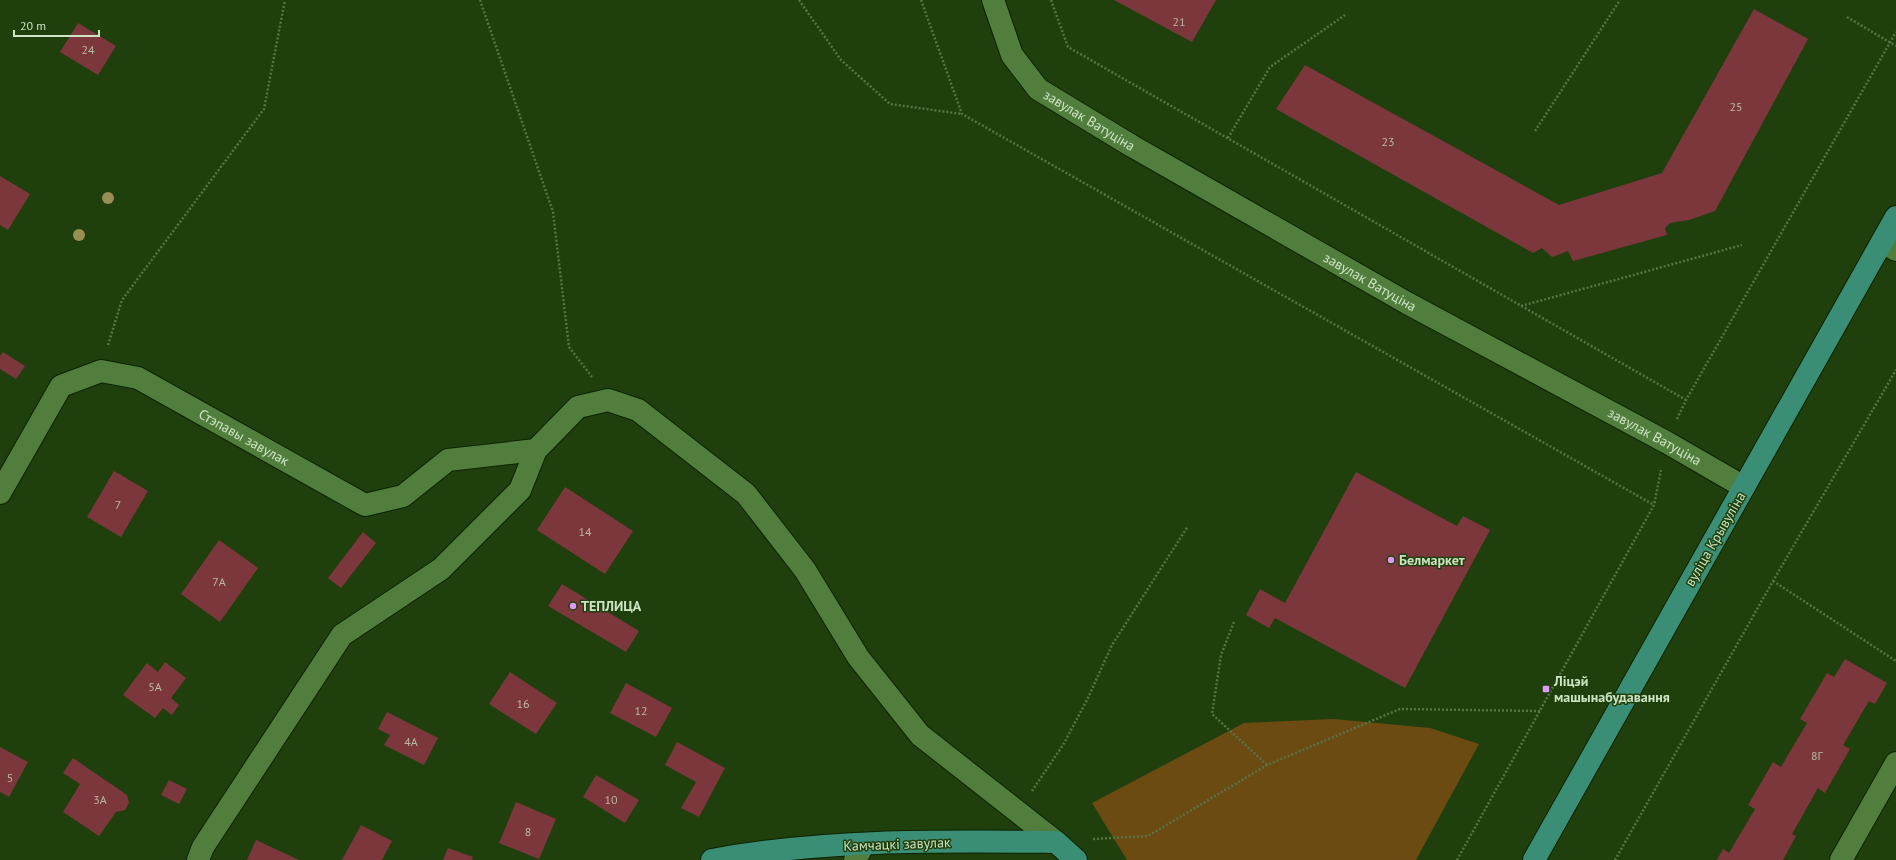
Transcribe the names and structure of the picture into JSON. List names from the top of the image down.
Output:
{
  "streets": {
    "main road": ["вуліца Крывуліна", "Камчацкі завулак"],
    "street": ["завулак Ватуціна", "Стэпавы завулак"]
  },
  "crossings": [
    ["завулак Ватуціна", "вуліца Крывуліна"]
  ],
  "places": {
    "other": ["Белмаркет", "ТЕПЛИЦА"],
    "transit": ["Ліцэй машынабудавання"]
  },
  "house_numbers": [
    "21",
    "24",
    "25",
    "23",
    "7",
    "14",
    "7А",
    "5А",
    "16",
    "12",
    "4А",
    "8Г",
    "5",
    "3А",
    "10",
    "8"
  ],
  "scale_bar": "20 m"
}
